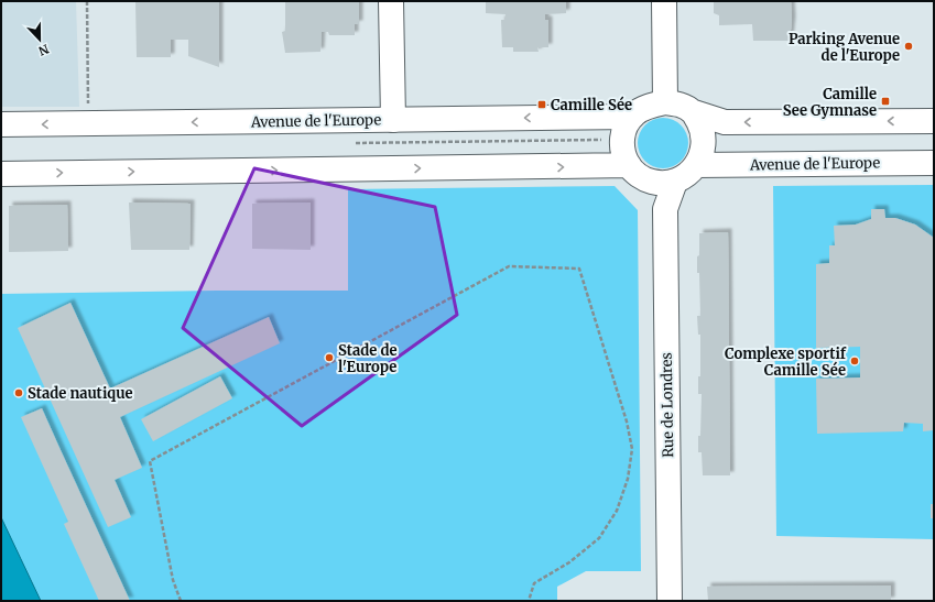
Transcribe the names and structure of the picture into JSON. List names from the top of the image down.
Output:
{
  "streets": {
    "main road": ["Avenue de l'Europe", "Rue de Londres"]
  },
  "crossings": [
    ["Avenue de l'Europe", "Rue de Londres"]
  ],
  "places": {
    "other": [
      "Parking Avenue de l'Europe",
      "Stade de l'Europe",
      "Complexe sportif Camille Sée",
      "Stade nautique"
    ],
    "transit": ["Camille See Gymnase", "Camille Sée"]
  },
  "north": "bottom"
}
